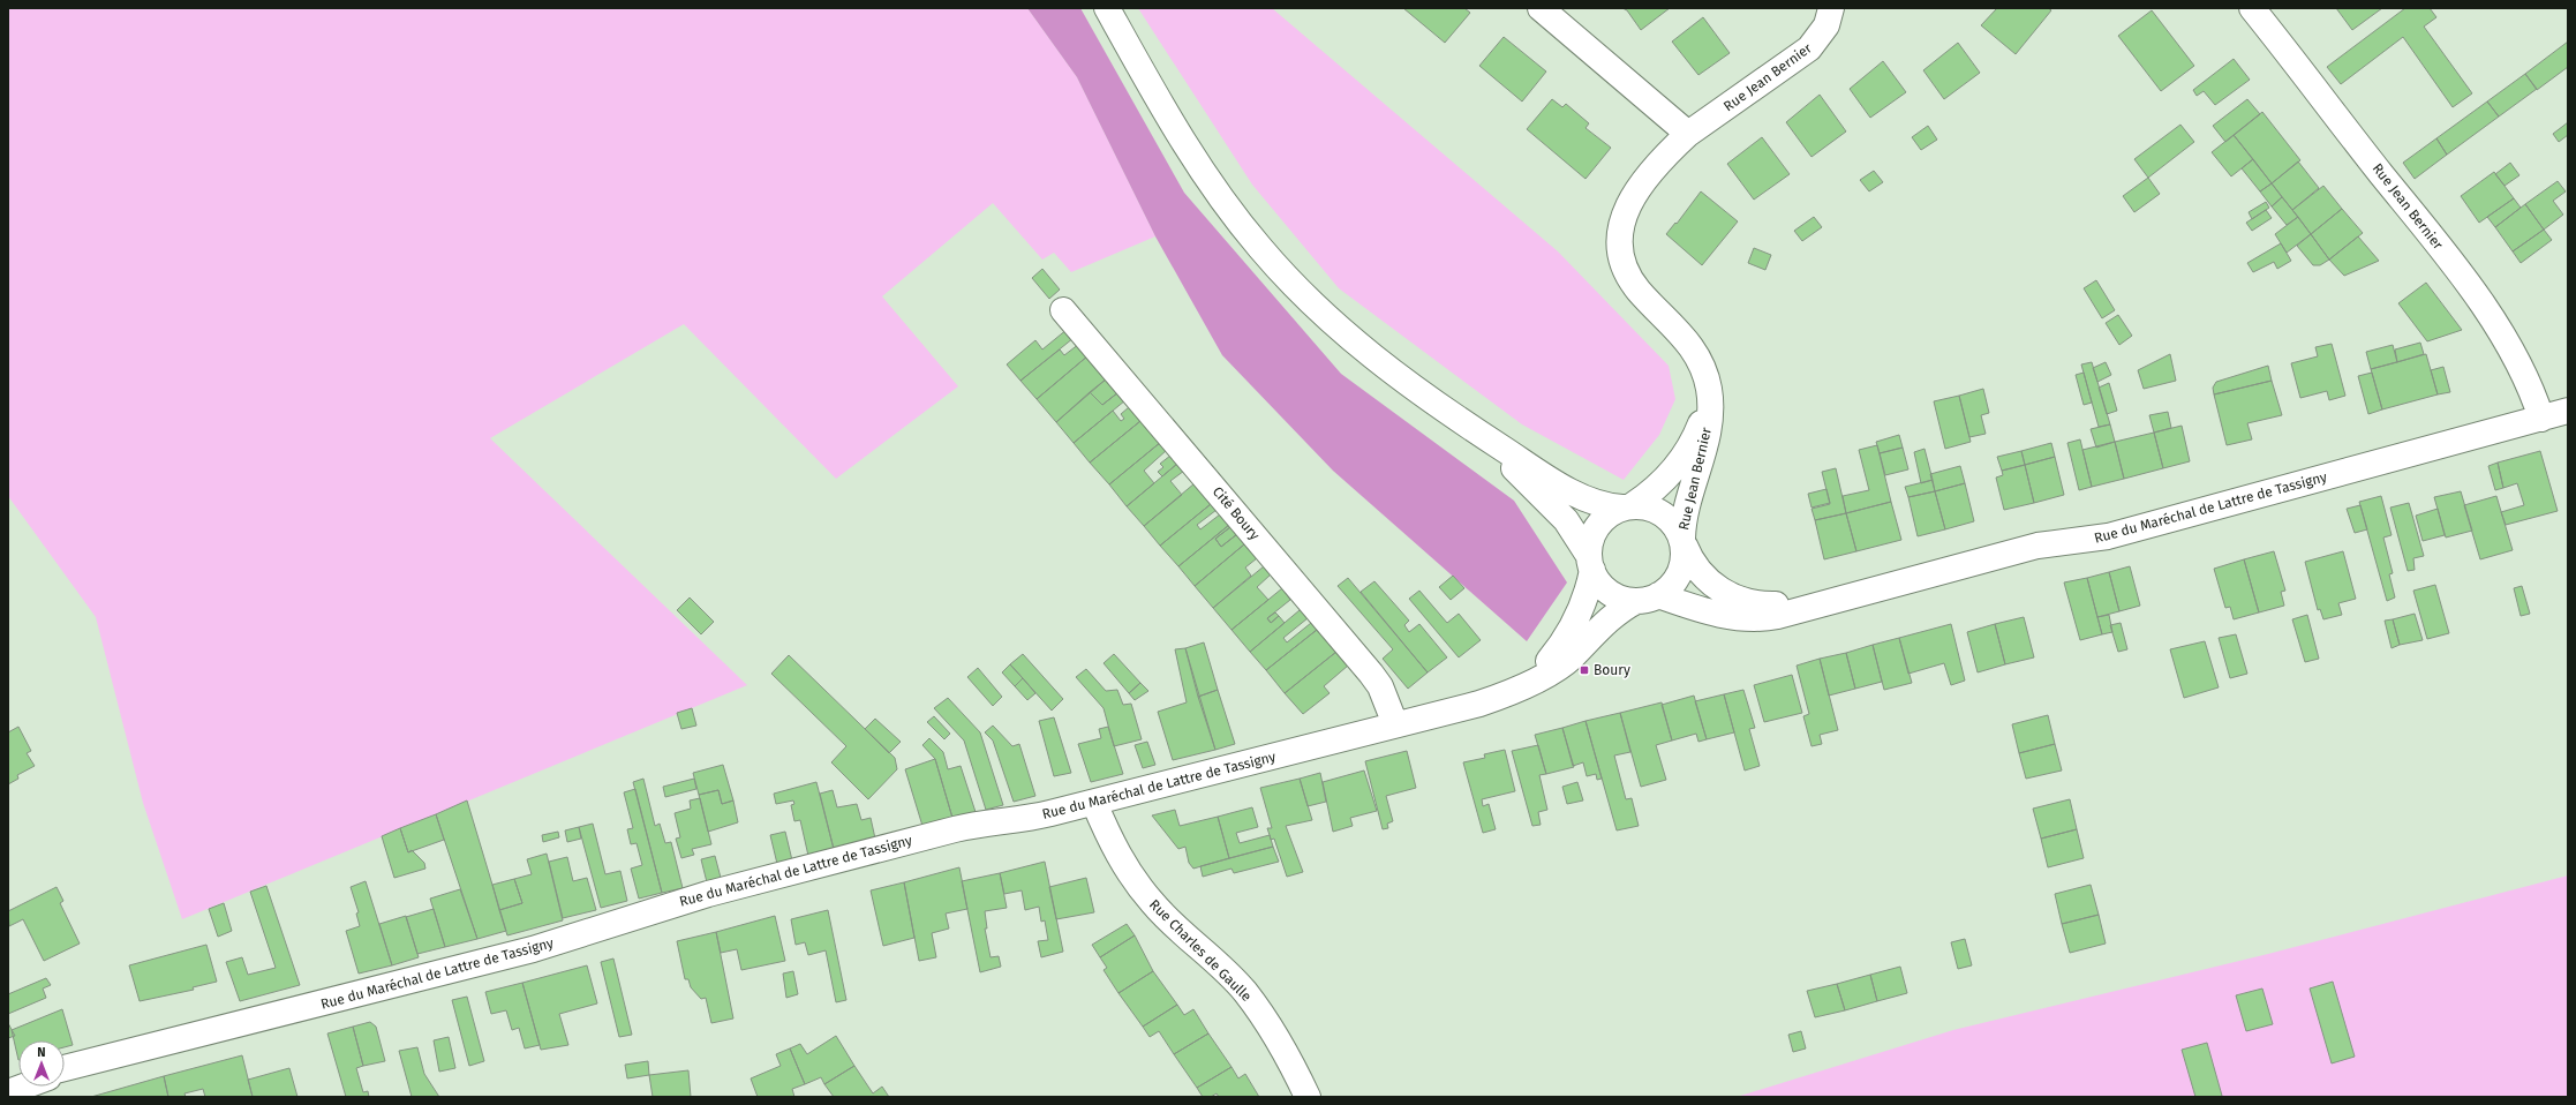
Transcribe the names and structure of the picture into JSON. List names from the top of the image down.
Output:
{
  "streets": {
    "street": [
      "Rue Jean Bernier",
      "Rue du Maréchal de Lattre de Tassigny",
      "Cité Boury",
      "Rue Charles de Gaulle"
    ]
  },
  "crossings": [
    ["Rue Jean Bernier", "Rue du Maréchal de Lattre de Tassigny"],
    ["Rue du Maréchal de Lattre de Tassigny", "Cité Boury"],
    ["Rue du Maréchal de Lattre de Tassigny", "Rue Charles de Gaulle"]
  ],
  "places": {
    "transit": ["Boury"]
  },
  "north": "top"
}
